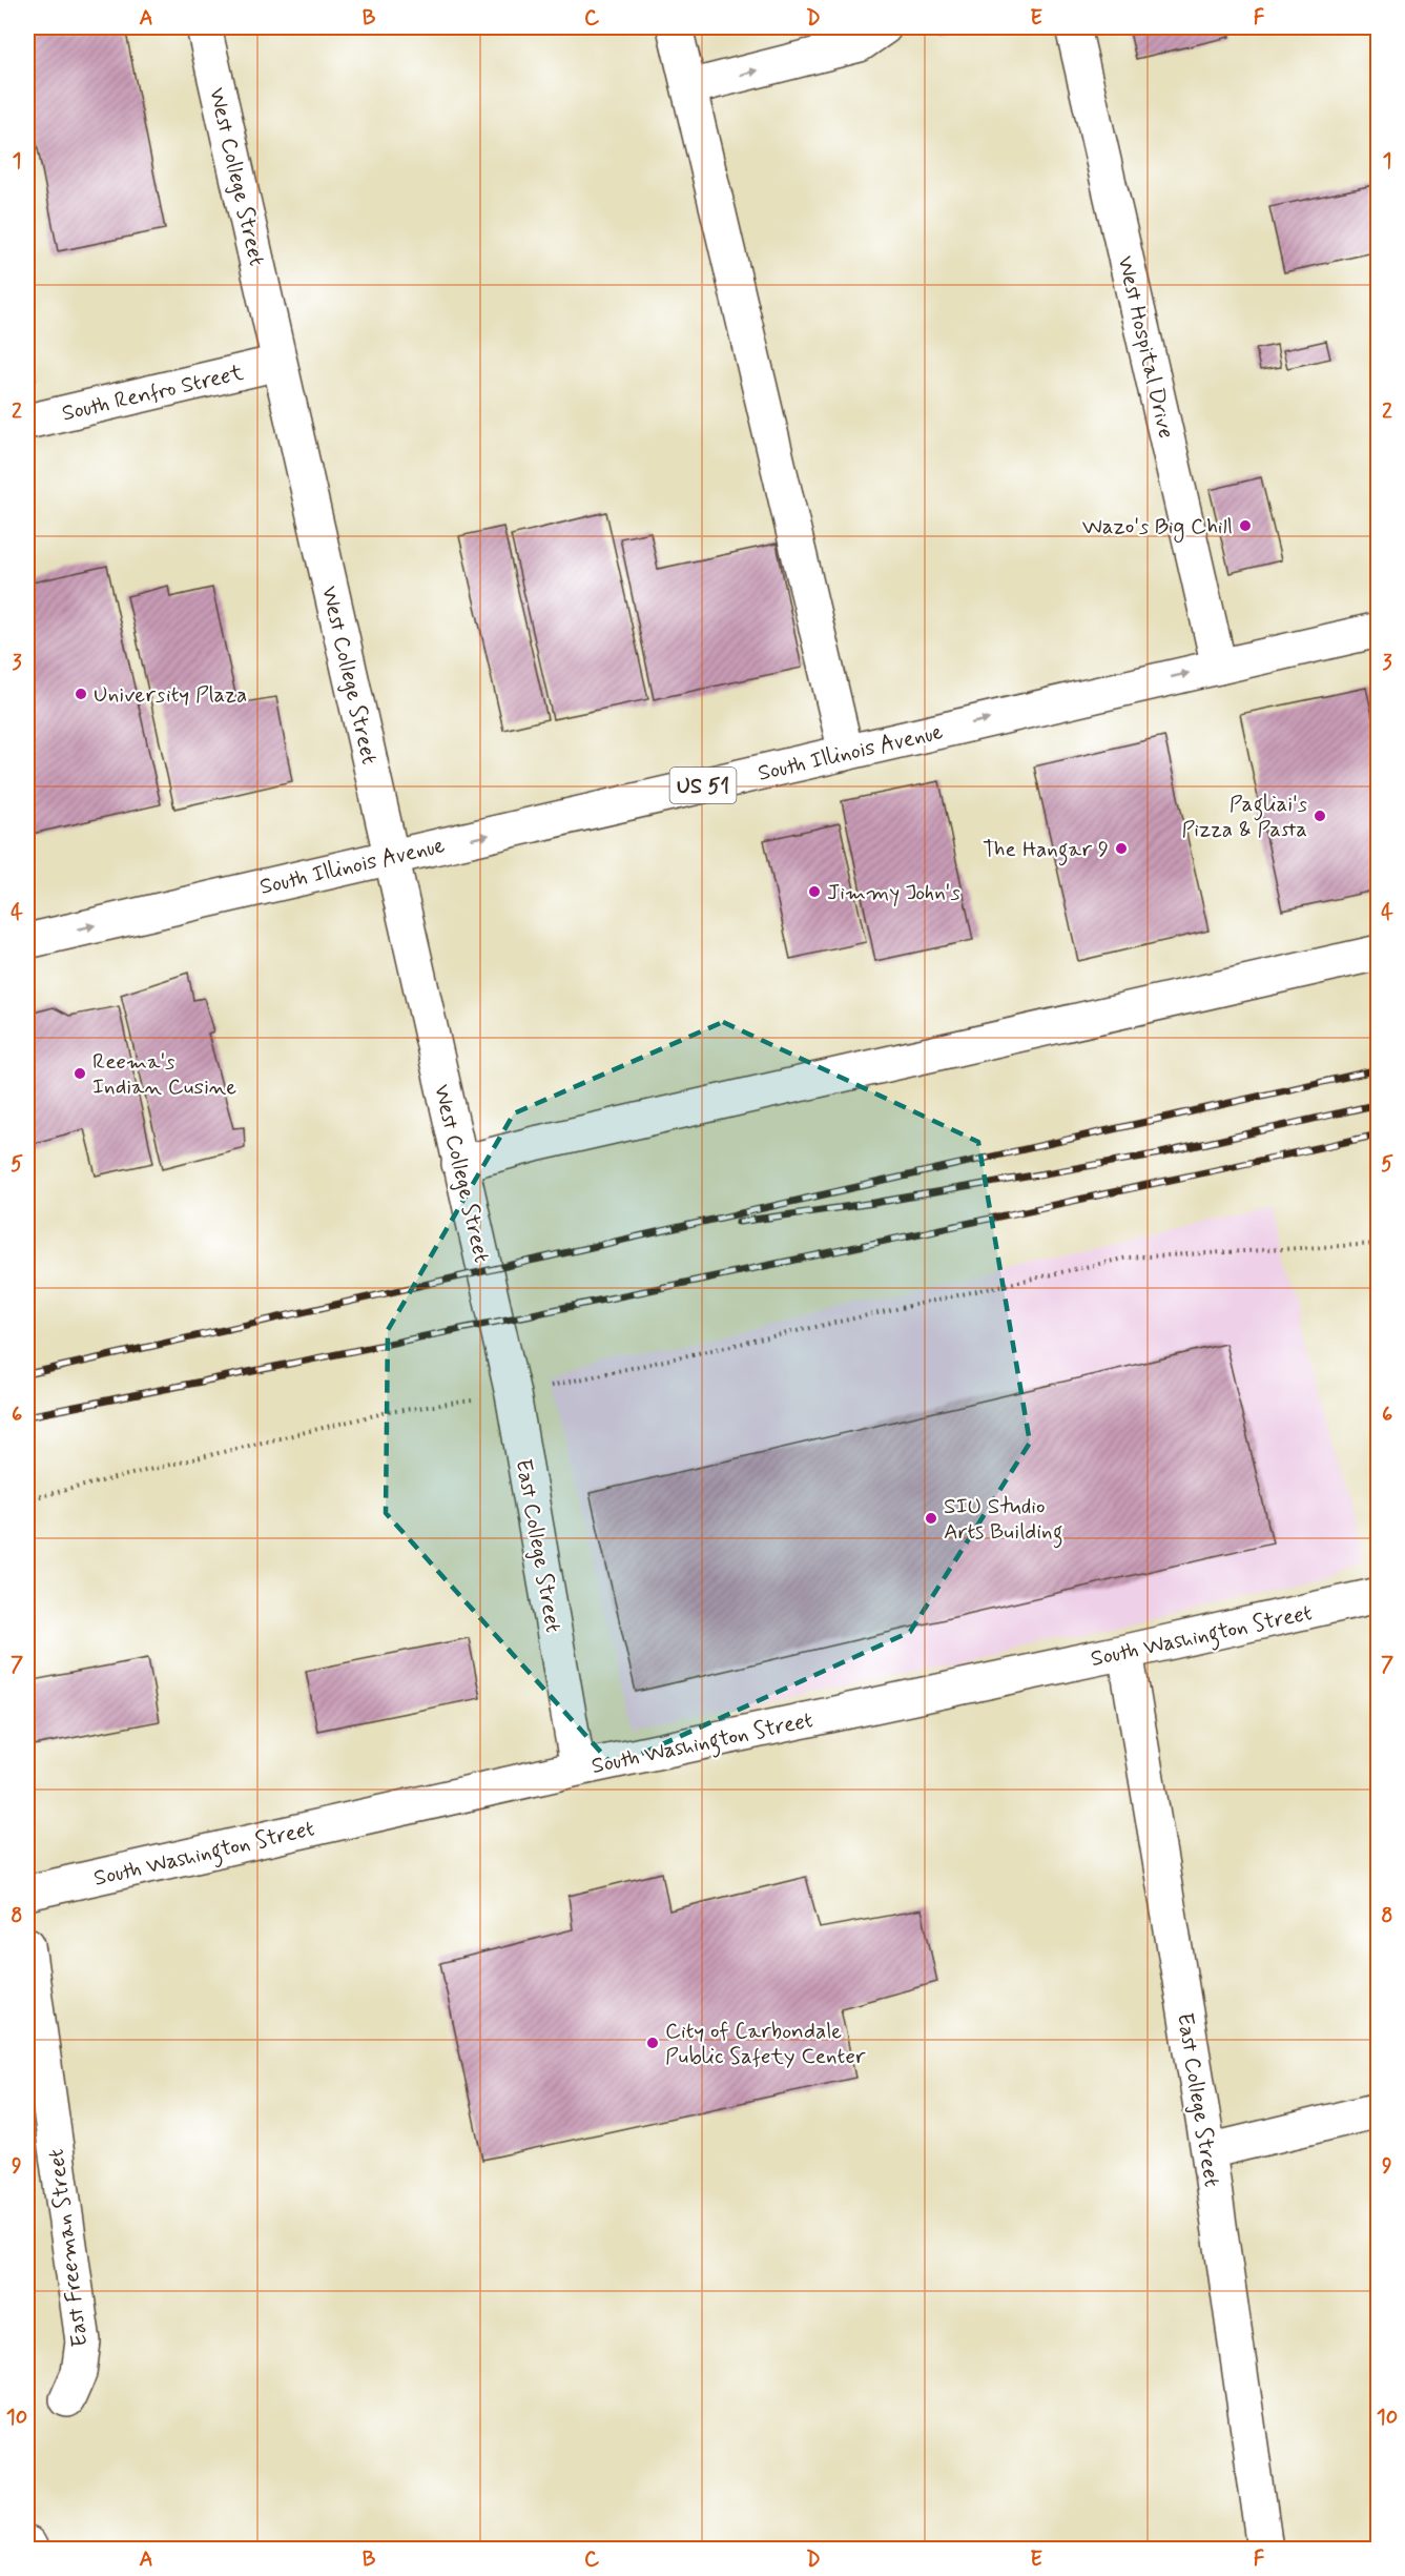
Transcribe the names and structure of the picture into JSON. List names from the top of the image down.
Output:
{
  "streets": {
    "main road": [
      "West College Street",
      "West Hospital Drive",
      "South Renfro Street",
      "South Illinois Avenue",
      "US 51",
      "East College Street",
      "South Washington Street",
      "East Freeman Street"
    ]
  },
  "crossings": [
    ["West College Street", "South Renfro Street"],
    ["West College Street", "South Illinois Avenue"],
    ["West College Street", "East College Street"],
    ["West Hospital Drive", "South Illinois Avenue"],
    ["East College Street", "South Washington Street"]
  ],
  "one_way": ["South Illinois Avenue"],
  "places": [
    "Wazo's Big Chill",
    "University Plaza",
    "Pagliai's Pizza & Pasta",
    "The Hangar 9",
    "Jimmy John's",
    "Reema's Indian Cusine",
    "SIU Studio Arts Building",
    "City of Carbondale Public Safety Center"
  ],
  "grid": {
    "columns": [
      "A",
      "B",
      "C",
      "D",
      "E",
      "F"
    ],
    "rows": [
      "1",
      "2",
      "3",
      "4",
      "5",
      "6",
      "7",
      "8",
      "9",
      "10"
    ]
  }
}
